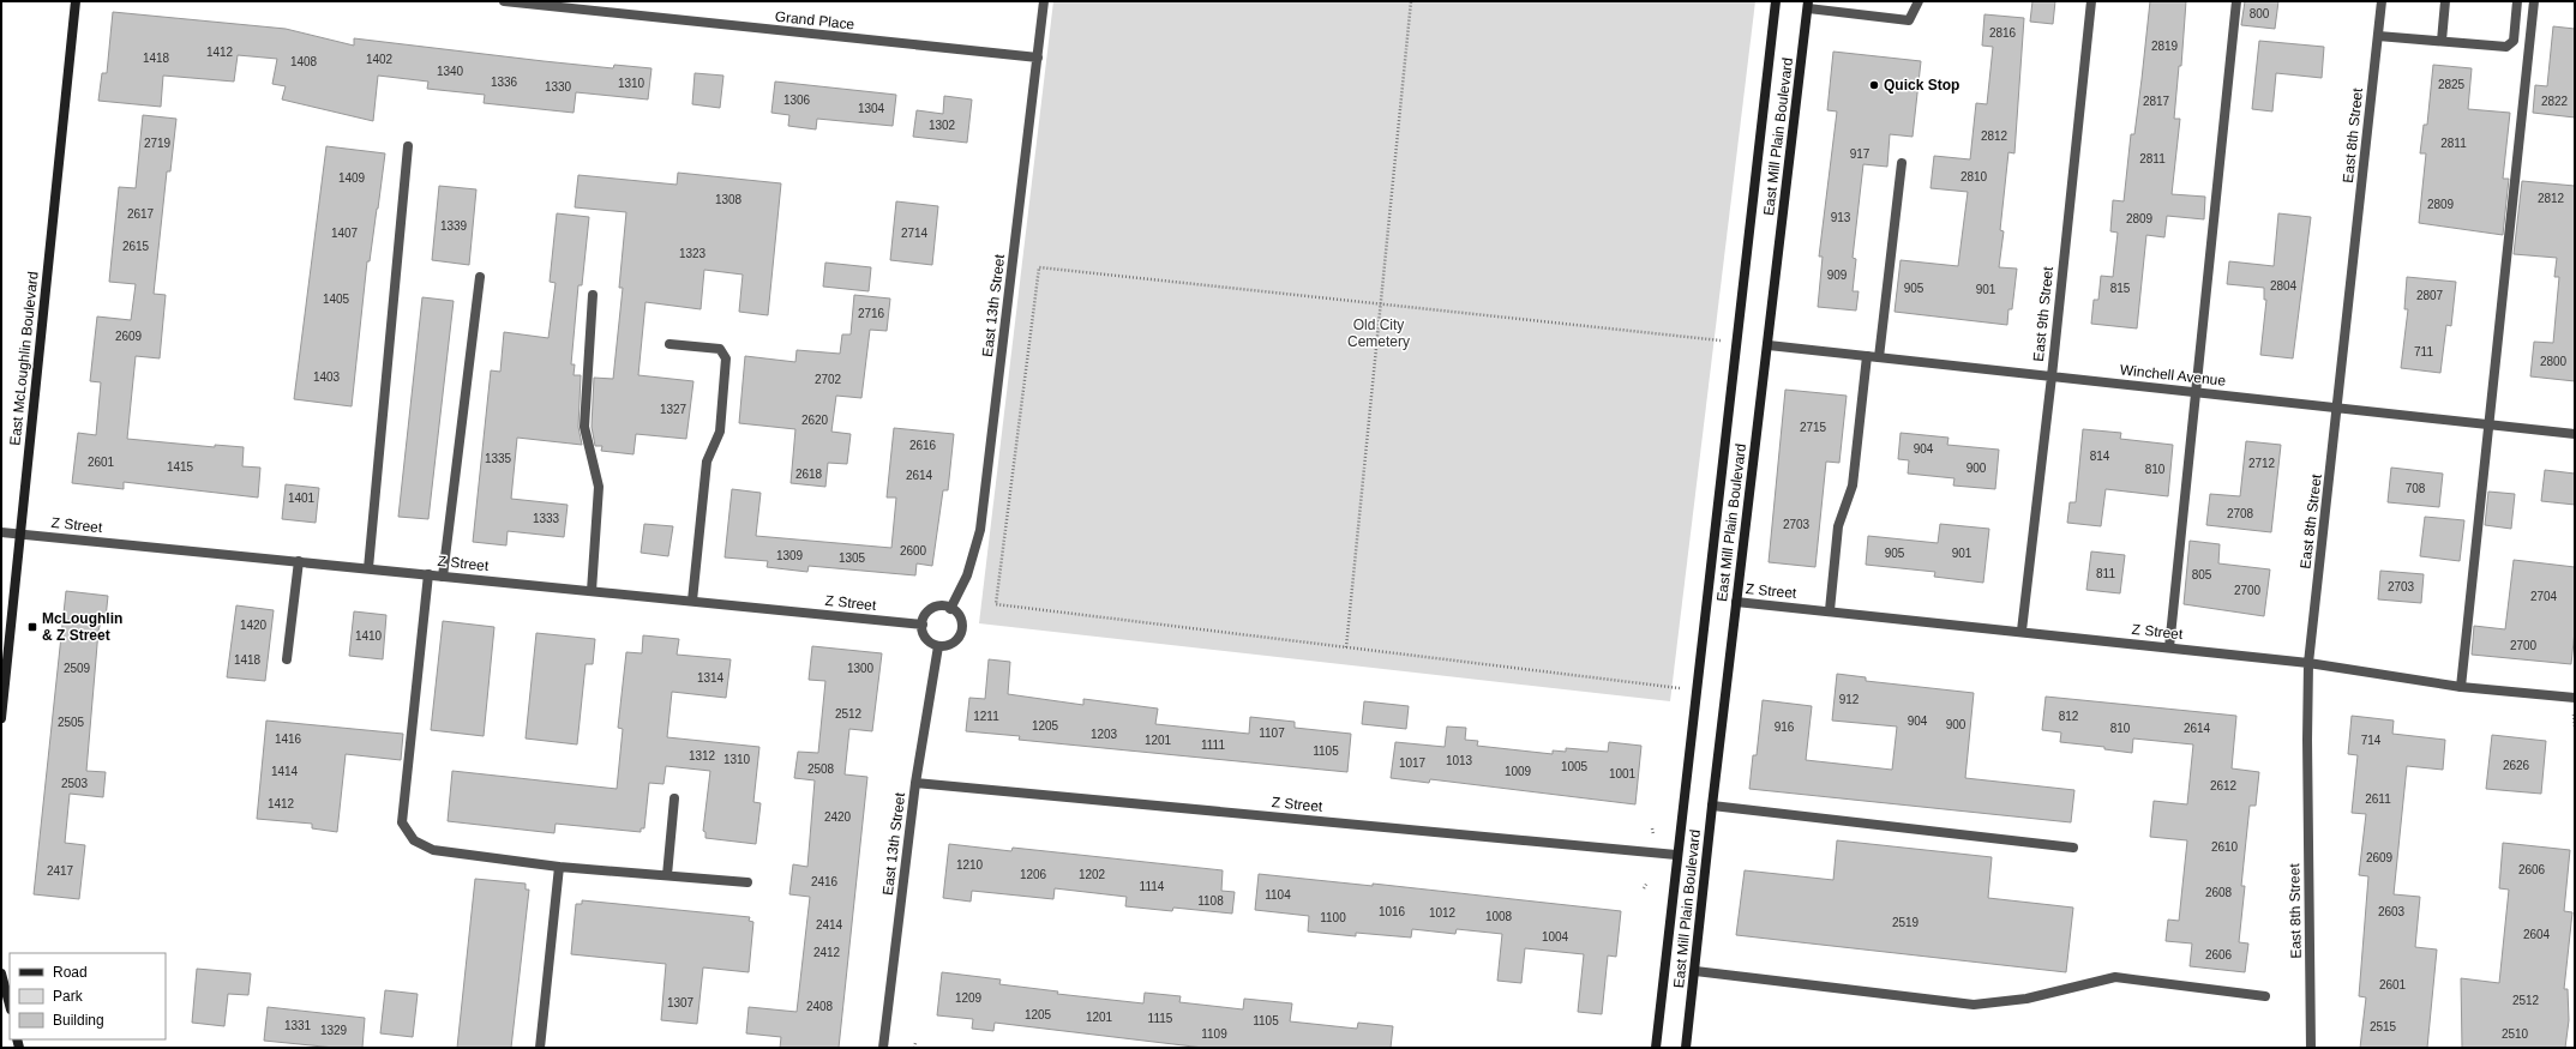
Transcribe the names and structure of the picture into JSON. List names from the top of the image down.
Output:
{
  "streets": {
    "main road": ["East Mill Plain Boulevard", "East McLoughlin Boulevard"],
    "street": [
      "Grand Place",
      "East 8th Street",
      "East 13th Street",
      "East 9th Street",
      "Winchell Avenue",
      "Z Street"
    ]
  },
  "crossings": [
    ["Grand Place", "East 13th Street"],
    ["East 8th Street", "Winchell Avenue"],
    ["East 8th Street", "Z Street"],
    ["East Mill Plain Boulevard", "Winchell Avenue"],
    ["East Mill Plain Boulevard", "Z Street"],
    ["East 13th Street", "Z Street"],
    ["East 9th Street", "Winchell Avenue"],
    ["East 9th Street", "Z Street"],
    ["East McLoughlin Boulevard", "Z Street"]
  ],
  "parks": ["Old City Cemetery"],
  "places": {
    "other": ["Quick Stop"],
    "transit": ["McLoughlin & Z Street"]
  },
  "house_numbers": [
    "800",
    "2816",
    "2819",
    "1412",
    "1418",
    "1402",
    "1408",
    "1340",
    "1336",
    "1310",
    "2825",
    "1330",
    "1306",
    "2817",
    "2822",
    "1304",
    "1302",
    "2812",
    "2719",
    "2811",
    "917",
    "2811",
    "2810",
    "1409",
    "2812",
    "1308",
    "2809",
    "2617",
    "913",
    "2809",
    "1339",
    "1407",
    "2714",
    "2615",
    "1323",
    "909",
    "2804",
    "905",
    "815",
    "901",
    "2807",
    "1405",
    "2716",
    "2609",
    "711",
    "2800",
    "1403",
    "2702",
    "1327",
    "2620",
    "2715",
    "2616",
    "904",
    "814",
    "1335",
    "2601",
    "2712",
    "1415",
    "900",
    "810",
    "2618",
    "2614",
    "708",
    "1401",
    "2708",
    "1333",
    "2703",
    "2600",
    "905",
    "901",
    "1309",
    "1305",
    "811",
    "805",
    "2703",
    "2700",
    "2704",
    "1420",
    "1410",
    "2700",
    "1418",
    "2509",
    "1300",
    "1314",
    "912",
    "2512",
    "1211",
    "812",
    "904",
    "2505",
    "900",
    "1205",
    "916",
    "810",
    "2614",
    "1107",
    "1203",
    "1416",
    "1201",
    "714",
    "1111",
    "1105",
    "1312",
    "1310",
    "1013",
    "1017",
    "2626",
    "1005",
    "2508",
    "1414",
    "1009",
    "1001",
    "2503",
    "2612",
    "2611",
    "1412",
    "2420",
    "2610",
    "2609",
    "1210",
    "2606",
    "2417",
    "1206",
    "1202",
    "2416",
    "1114",
    "2608",
    "1104",
    "1108",
    "1016",
    "2603",
    "1012",
    "1008",
    "1100",
    "2519",
    "2414",
    "2604",
    "1004",
    "2412",
    "2606",
    "2601",
    "1209",
    "2512",
    "1307",
    "2408",
    "1205",
    "1201",
    "1115",
    "1105",
    "1331",
    "2515",
    "1329",
    "1109",
    "2510"
  ],
  "legend": ["Road", "Park", "Building"]
}
